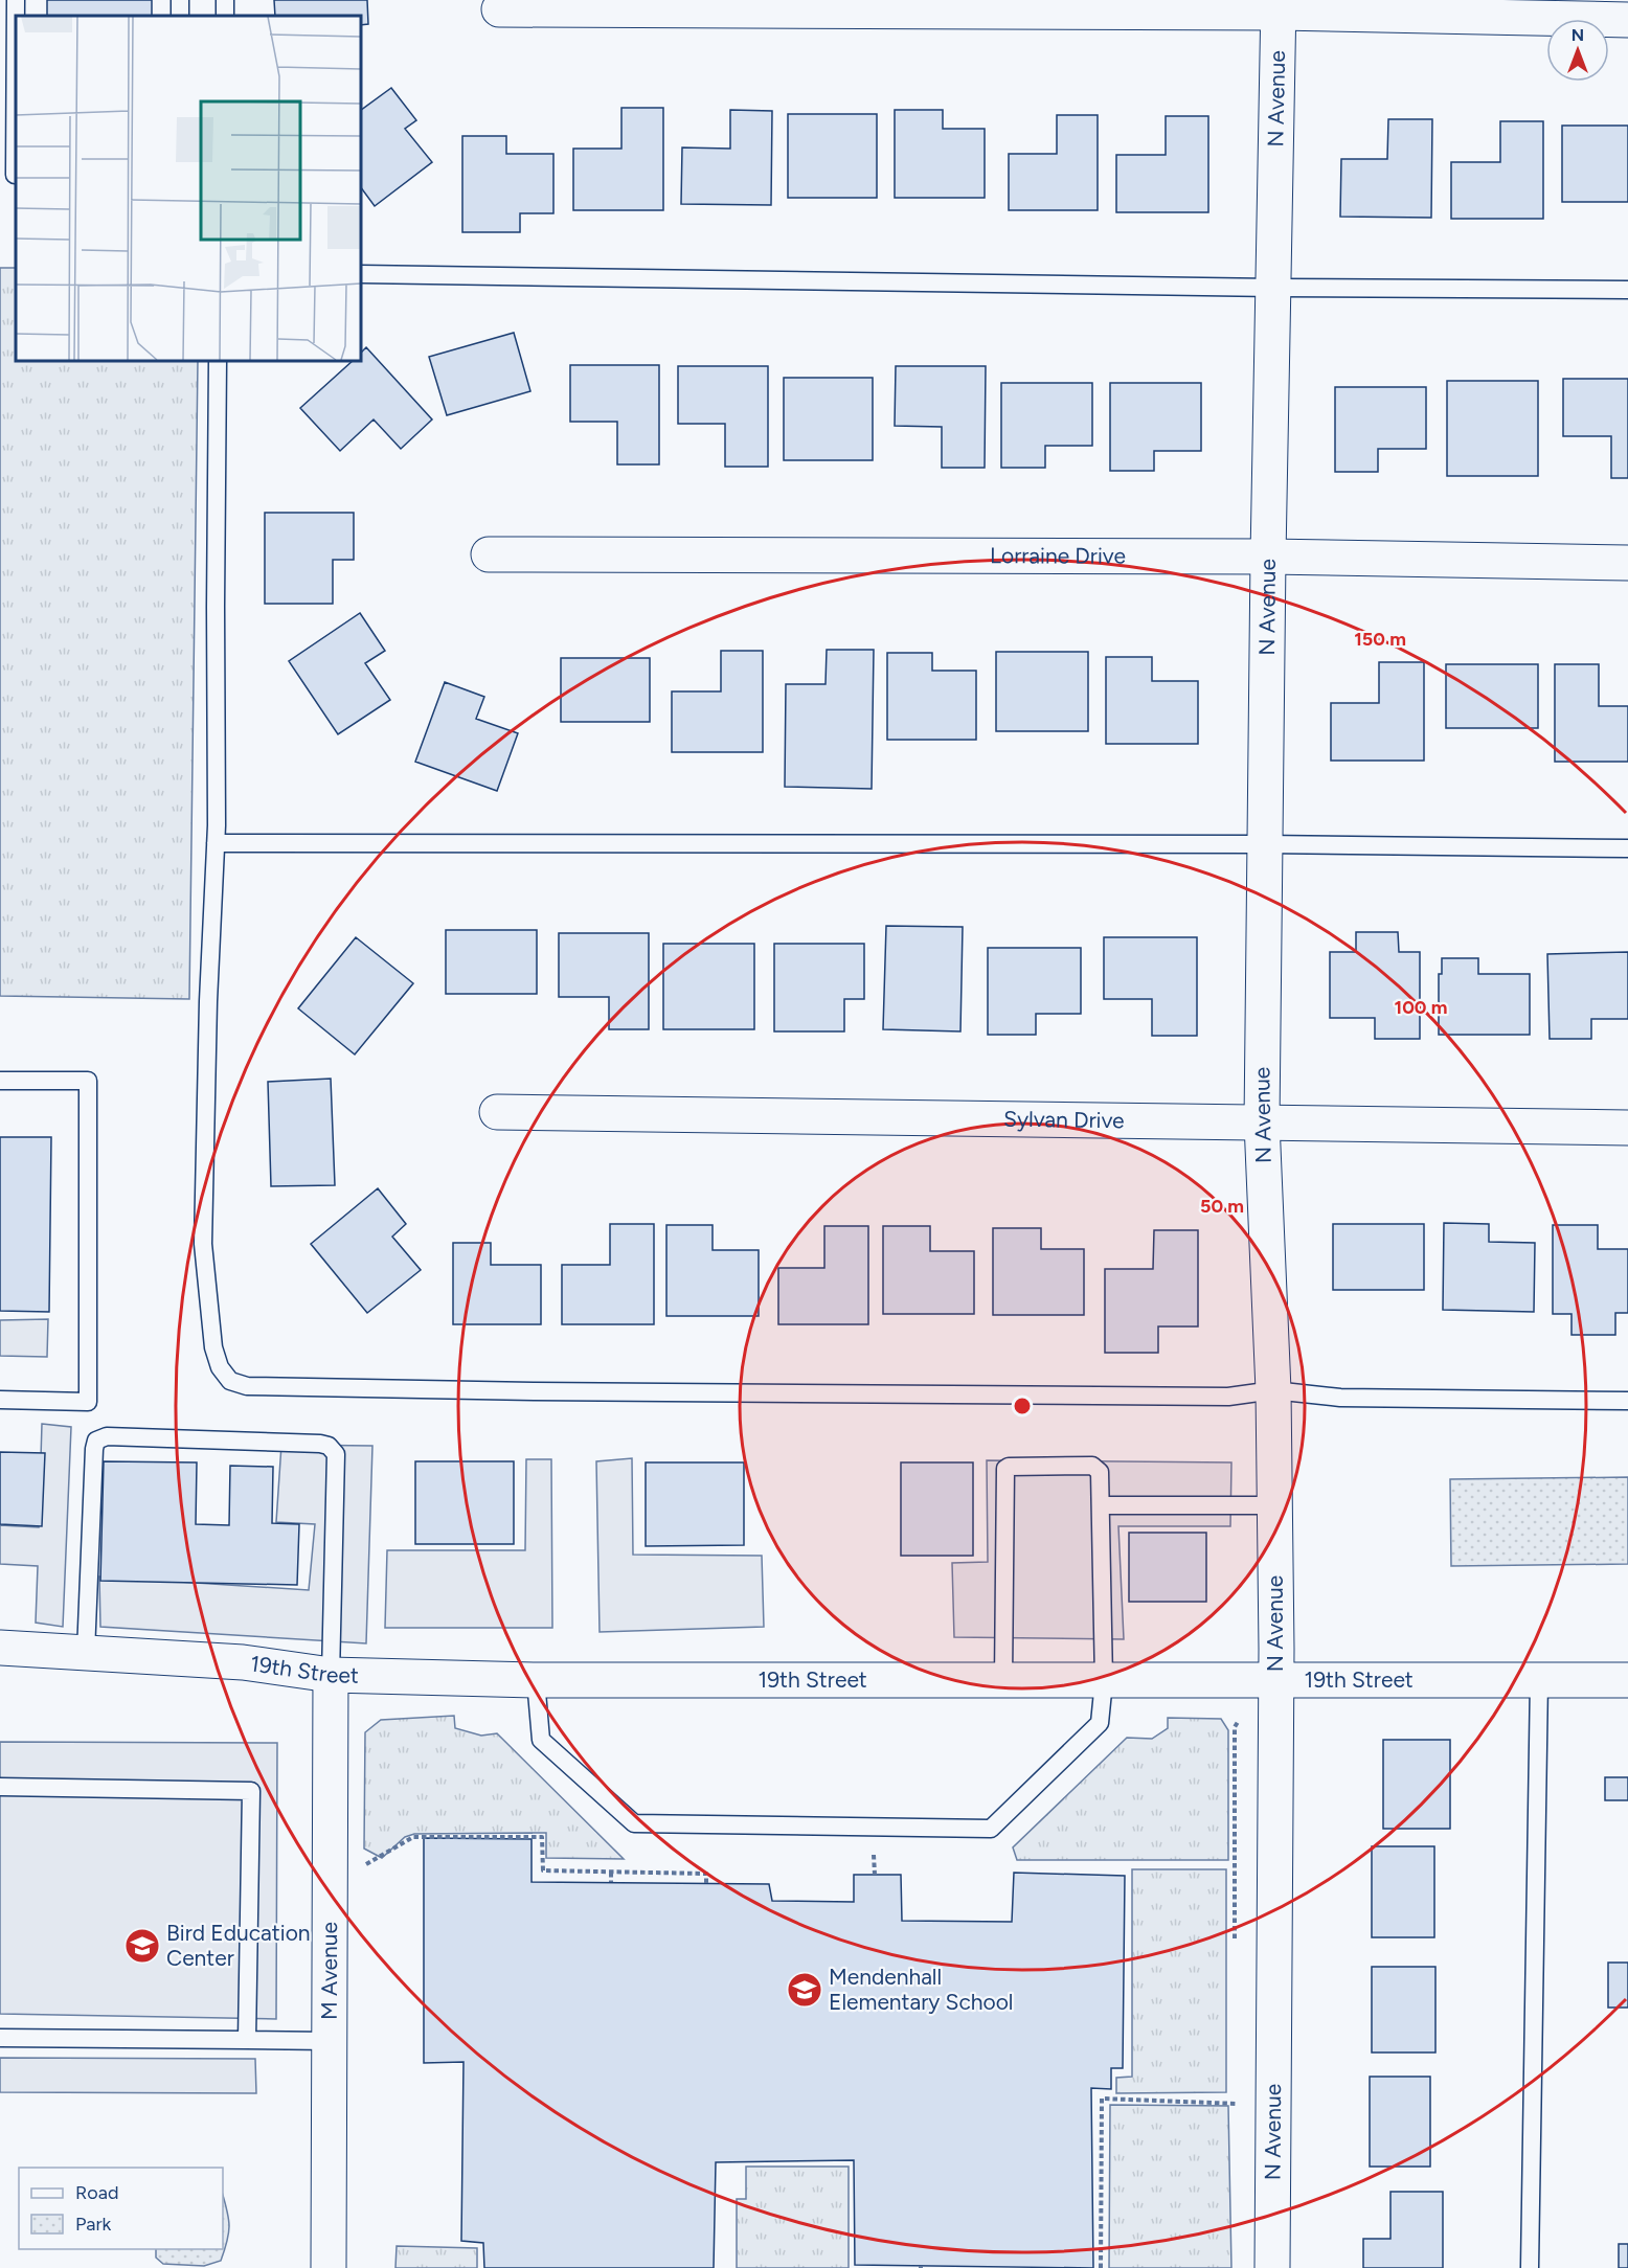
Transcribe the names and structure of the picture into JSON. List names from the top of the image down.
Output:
{
  "streets": {
    "street": [
      "N Avenue",
      "Lorraine Drive",
      "Sylvan Drive",
      "19th Street",
      "M Avenue"
    ]
  },
  "crossings": [
    ["N Avenue", "Lorraine Drive"],
    ["N Avenue", "Sylvan Drive"],
    ["N Avenue", "19th Street"],
    ["19th Street", "M Avenue"]
  ],
  "places": {
    "school or university": ["Bird Education Center", "Mendenhall Elementary School"]
  },
  "legend": ["Road", "Park"],
  "north": "top",
  "rings": ["150 m", "100 m", "50 m"]
}
